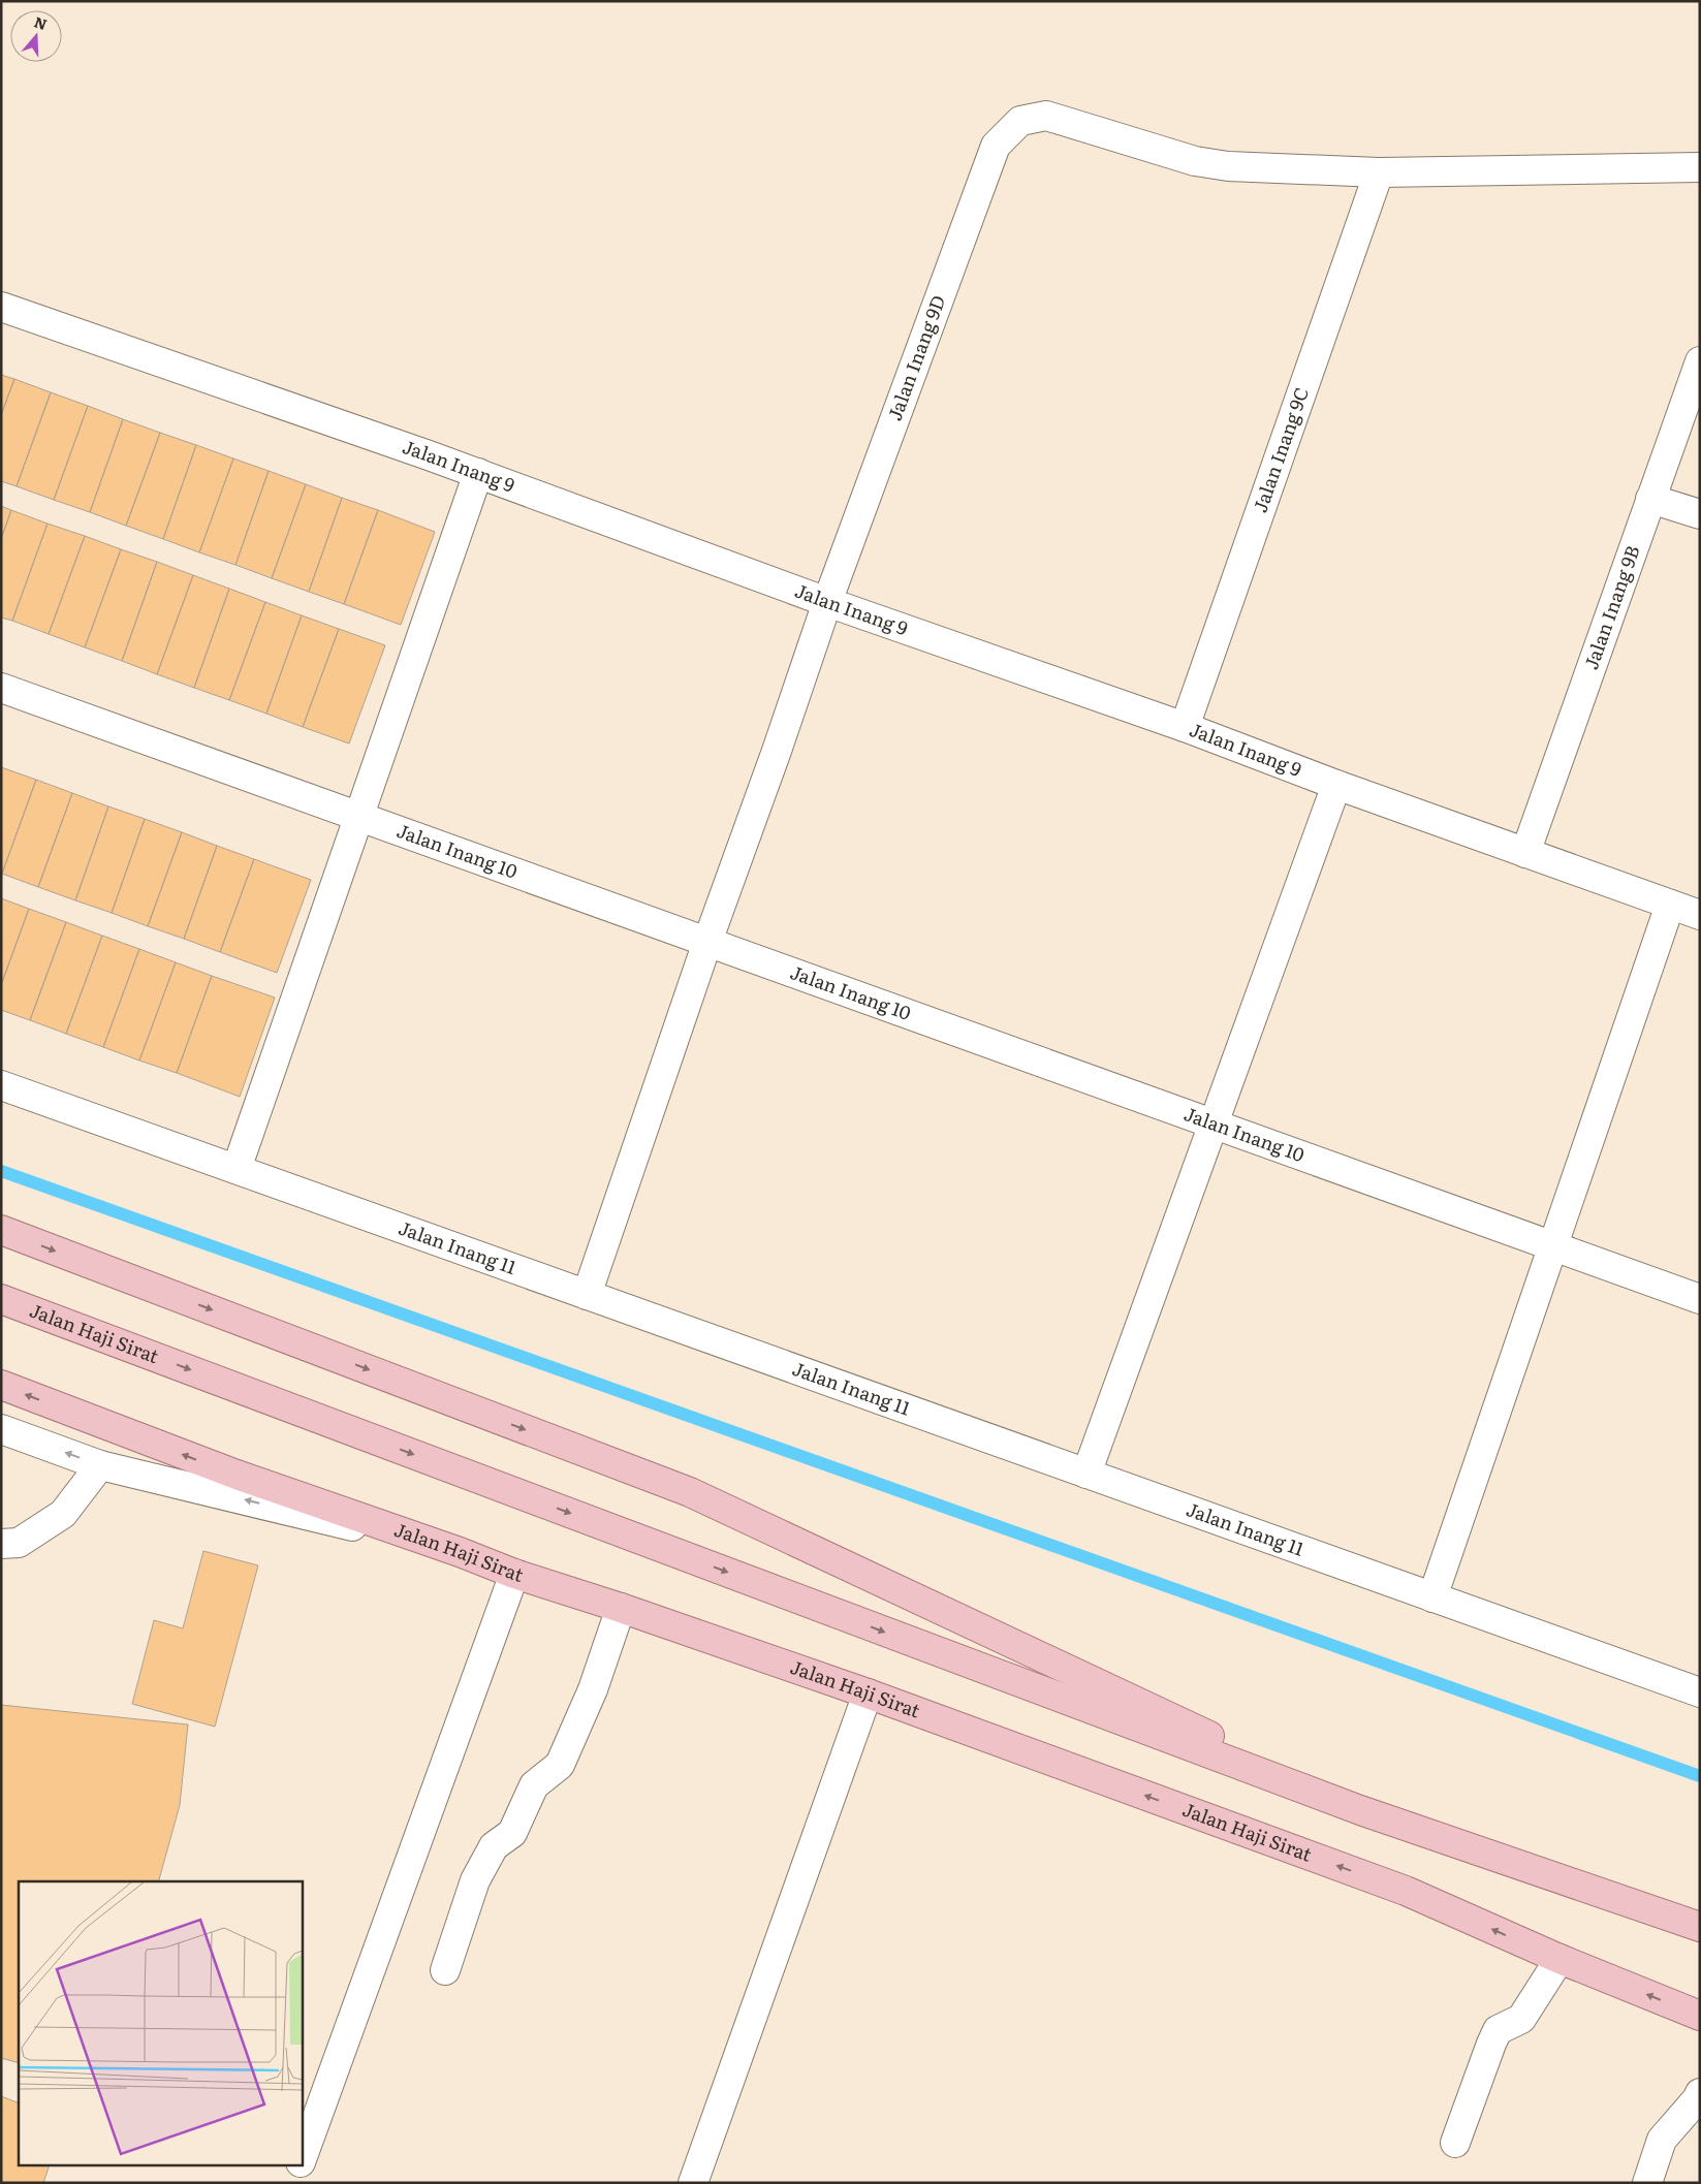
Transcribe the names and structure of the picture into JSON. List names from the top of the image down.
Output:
{
  "streets": {
    "main road": ["Jalan Haji Sirat"],
    "street": [
      "Jalan Inang 9D",
      "Jalan Inang 9C",
      "Jalan Inang 9",
      "Jalan Inang 9B",
      "Jalan Inang 10",
      "Jalan Inang 11"
    ]
  },
  "crossings": [
    ["Jalan Inang 9D", "Jalan Inang 9C"],
    ["Jalan Inang 9D", "Jalan Inang 9"],
    ["Jalan Inang 9D", "Jalan Inang 10"],
    ["Jalan Inang 9D", "Jalan Inang 11"],
    ["Jalan Inang 9C", "Jalan Inang 9"],
    ["Jalan Inang 9", "Jalan Inang 9B"]
  ],
  "north": "top"
}
